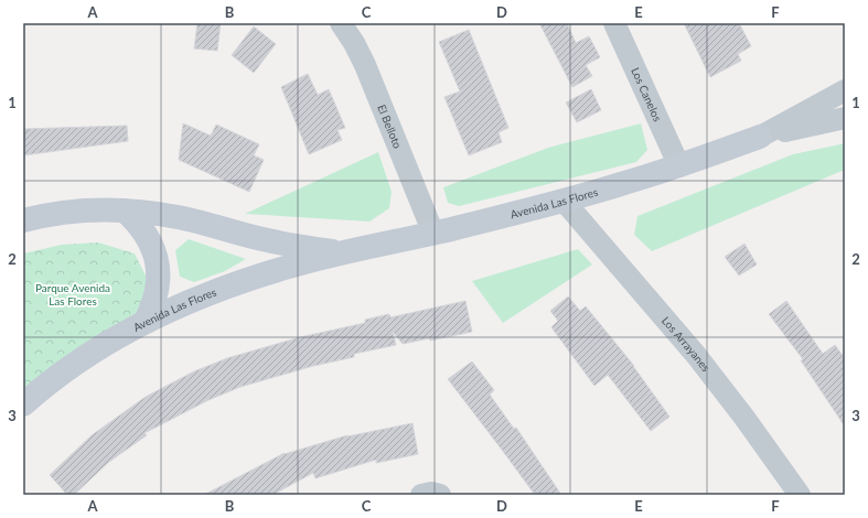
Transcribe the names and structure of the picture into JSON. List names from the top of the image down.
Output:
{
  "streets": {
    "street": [
      "Los Canelos",
      "El Belloto",
      "Avenida Las Flores",
      "Los Arrayanes"
    ]
  },
  "crossings": [
    ["Los Canelos", "Avenida Las Flores"],
    ["El Belloto", "Avenida Las Flores"],
    ["Avenida Las Flores", "Los Arrayanes"]
  ],
  "parks": ["Parque Avenida Las Flores"],
  "grid": {
    "columns": [
      "A",
      "B",
      "C",
      "D",
      "E",
      "F"
    ],
    "rows": ["1", "2", "3"]
  }
}
